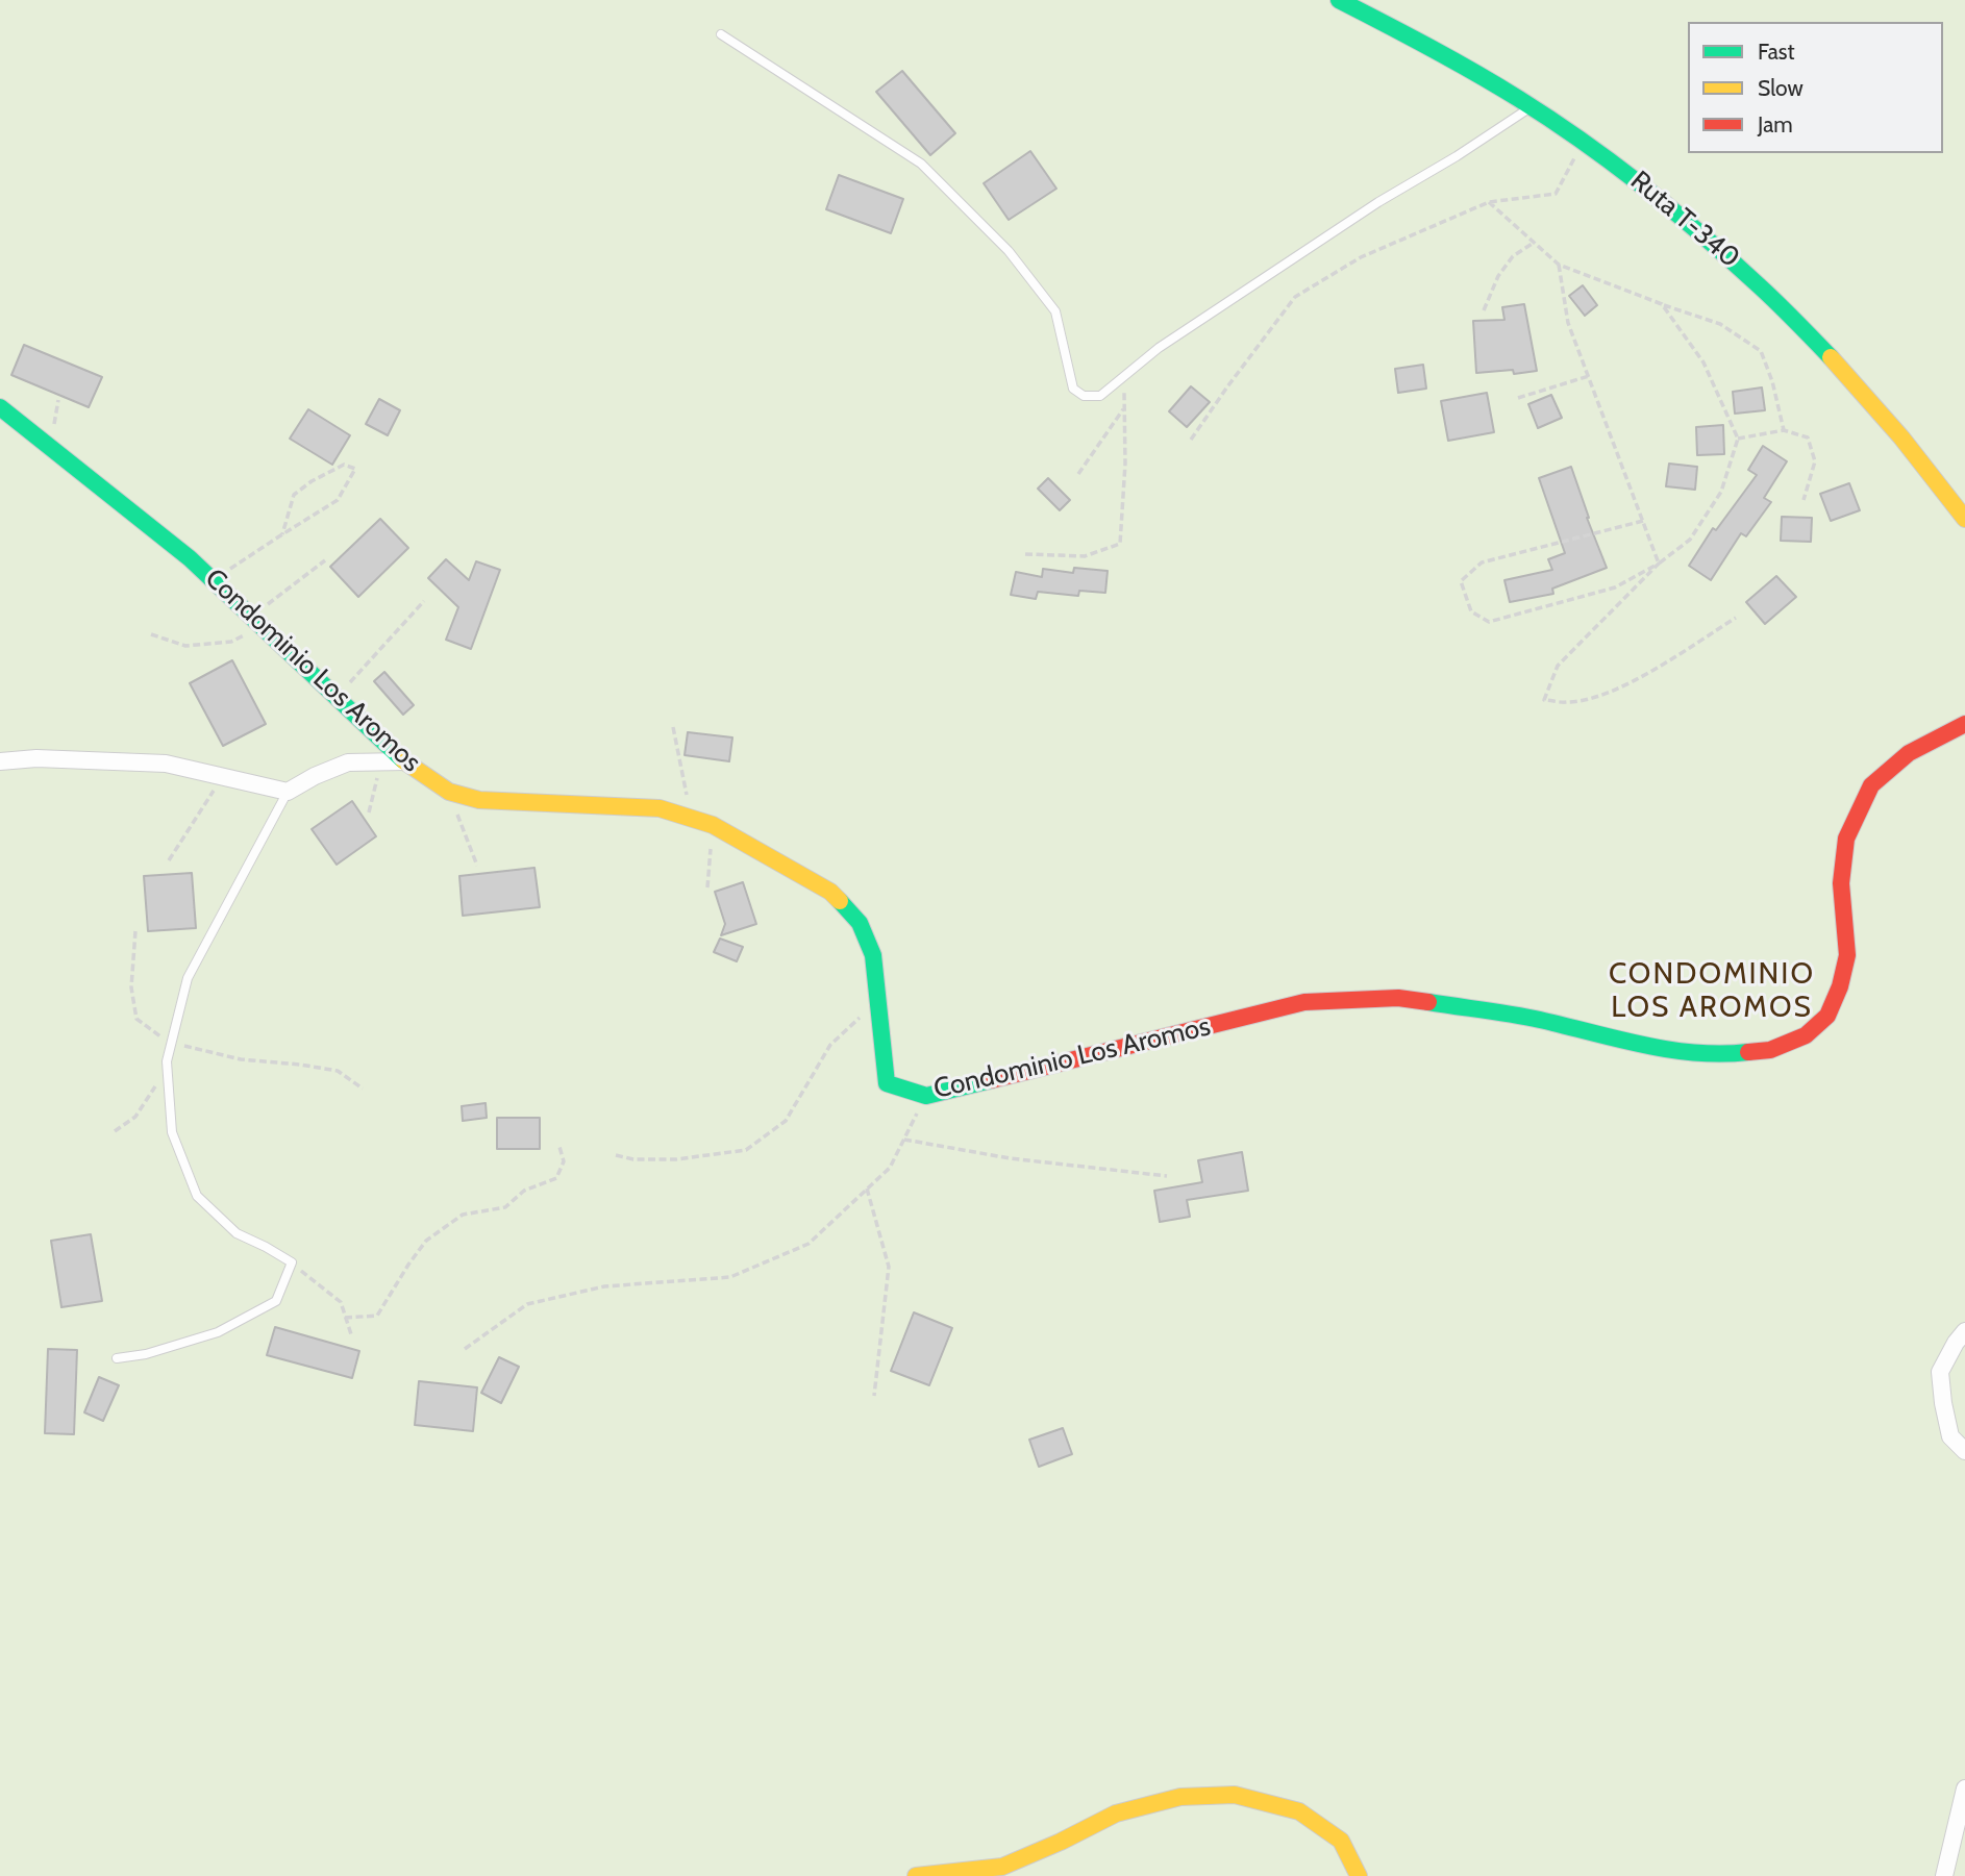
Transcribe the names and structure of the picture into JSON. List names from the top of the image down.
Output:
{
  "streets": {
    "street": ["Ruta T-340", "Condominio Los Aromos"]
  },
  "districts": ["CONDOMINIO LOS AROMOS"],
  "legend": ["Fast", "Slow", "Jam"]
}
